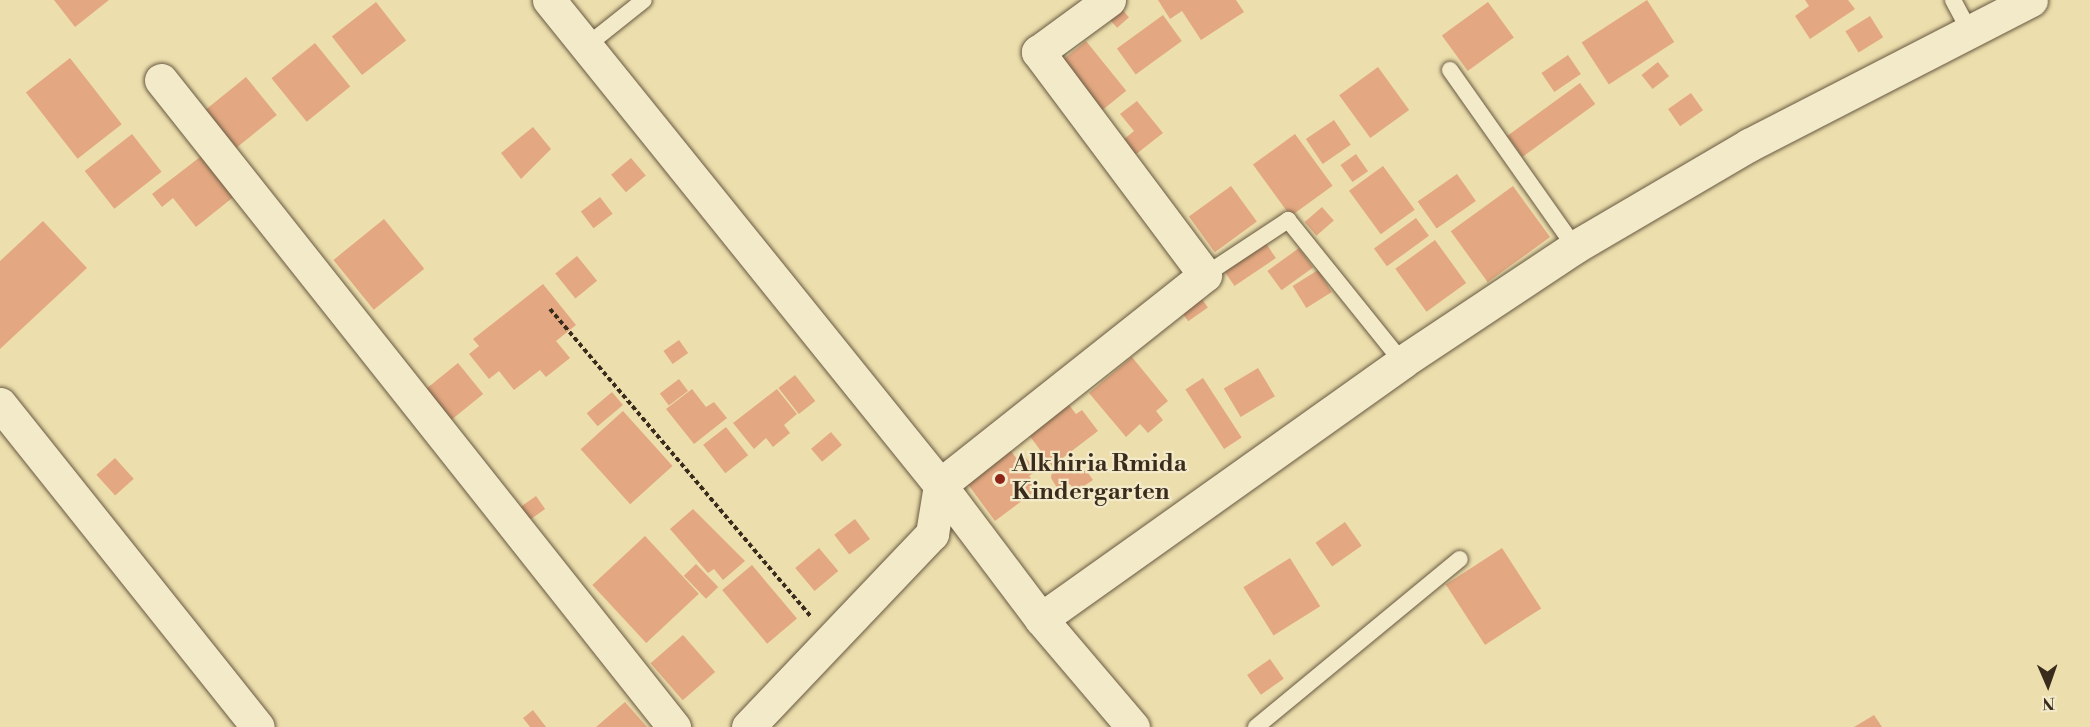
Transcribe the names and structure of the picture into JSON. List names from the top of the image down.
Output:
{
  "places": ["Alkhiria Rmida Kindergarten"],
  "north": "bottom"
}
